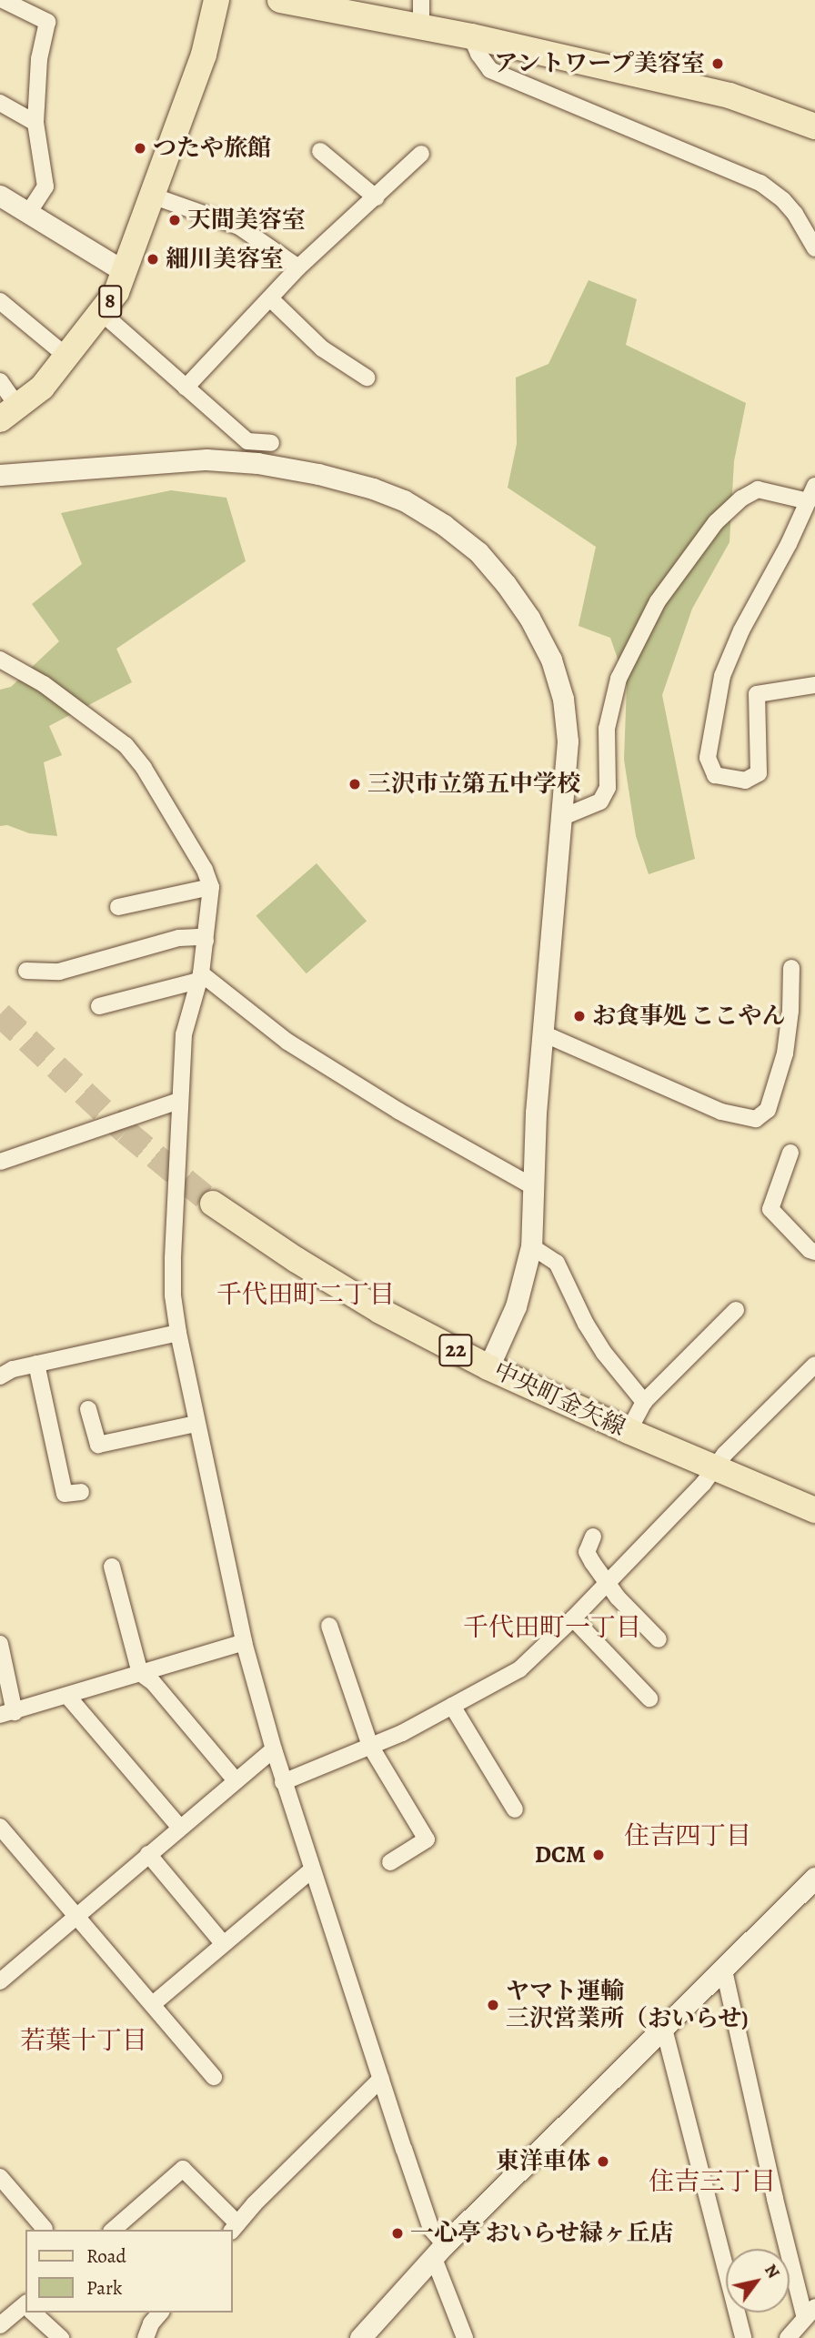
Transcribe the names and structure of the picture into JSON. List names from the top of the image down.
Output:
{
  "streets": {
    "main road": ["8", "22", "中央町金矢線"]
  },
  "crossings": [
    ["22", "中央町金矢線"]
  ],
  "districts": [
    "千代田町二丁目",
    "千代田町一丁目",
    "住吉四丁目",
    "若葉十丁目",
    "住吉三丁目"
  ],
  "places": [
    "アントワープ美容室",
    "つたや旅館",
    "天間美容室",
    "細川美容室",
    "三沢市立第五中学校",
    "お食事処 ここやん",
    "DCM",
    "ヤマト運輸 三沢営業所（おいらせ)",
    "東洋車体",
    "一心亭 おいらせ緑ヶ丘店"
  ],
  "legend": ["Road", "Park"],
  "north": "top right"
}
